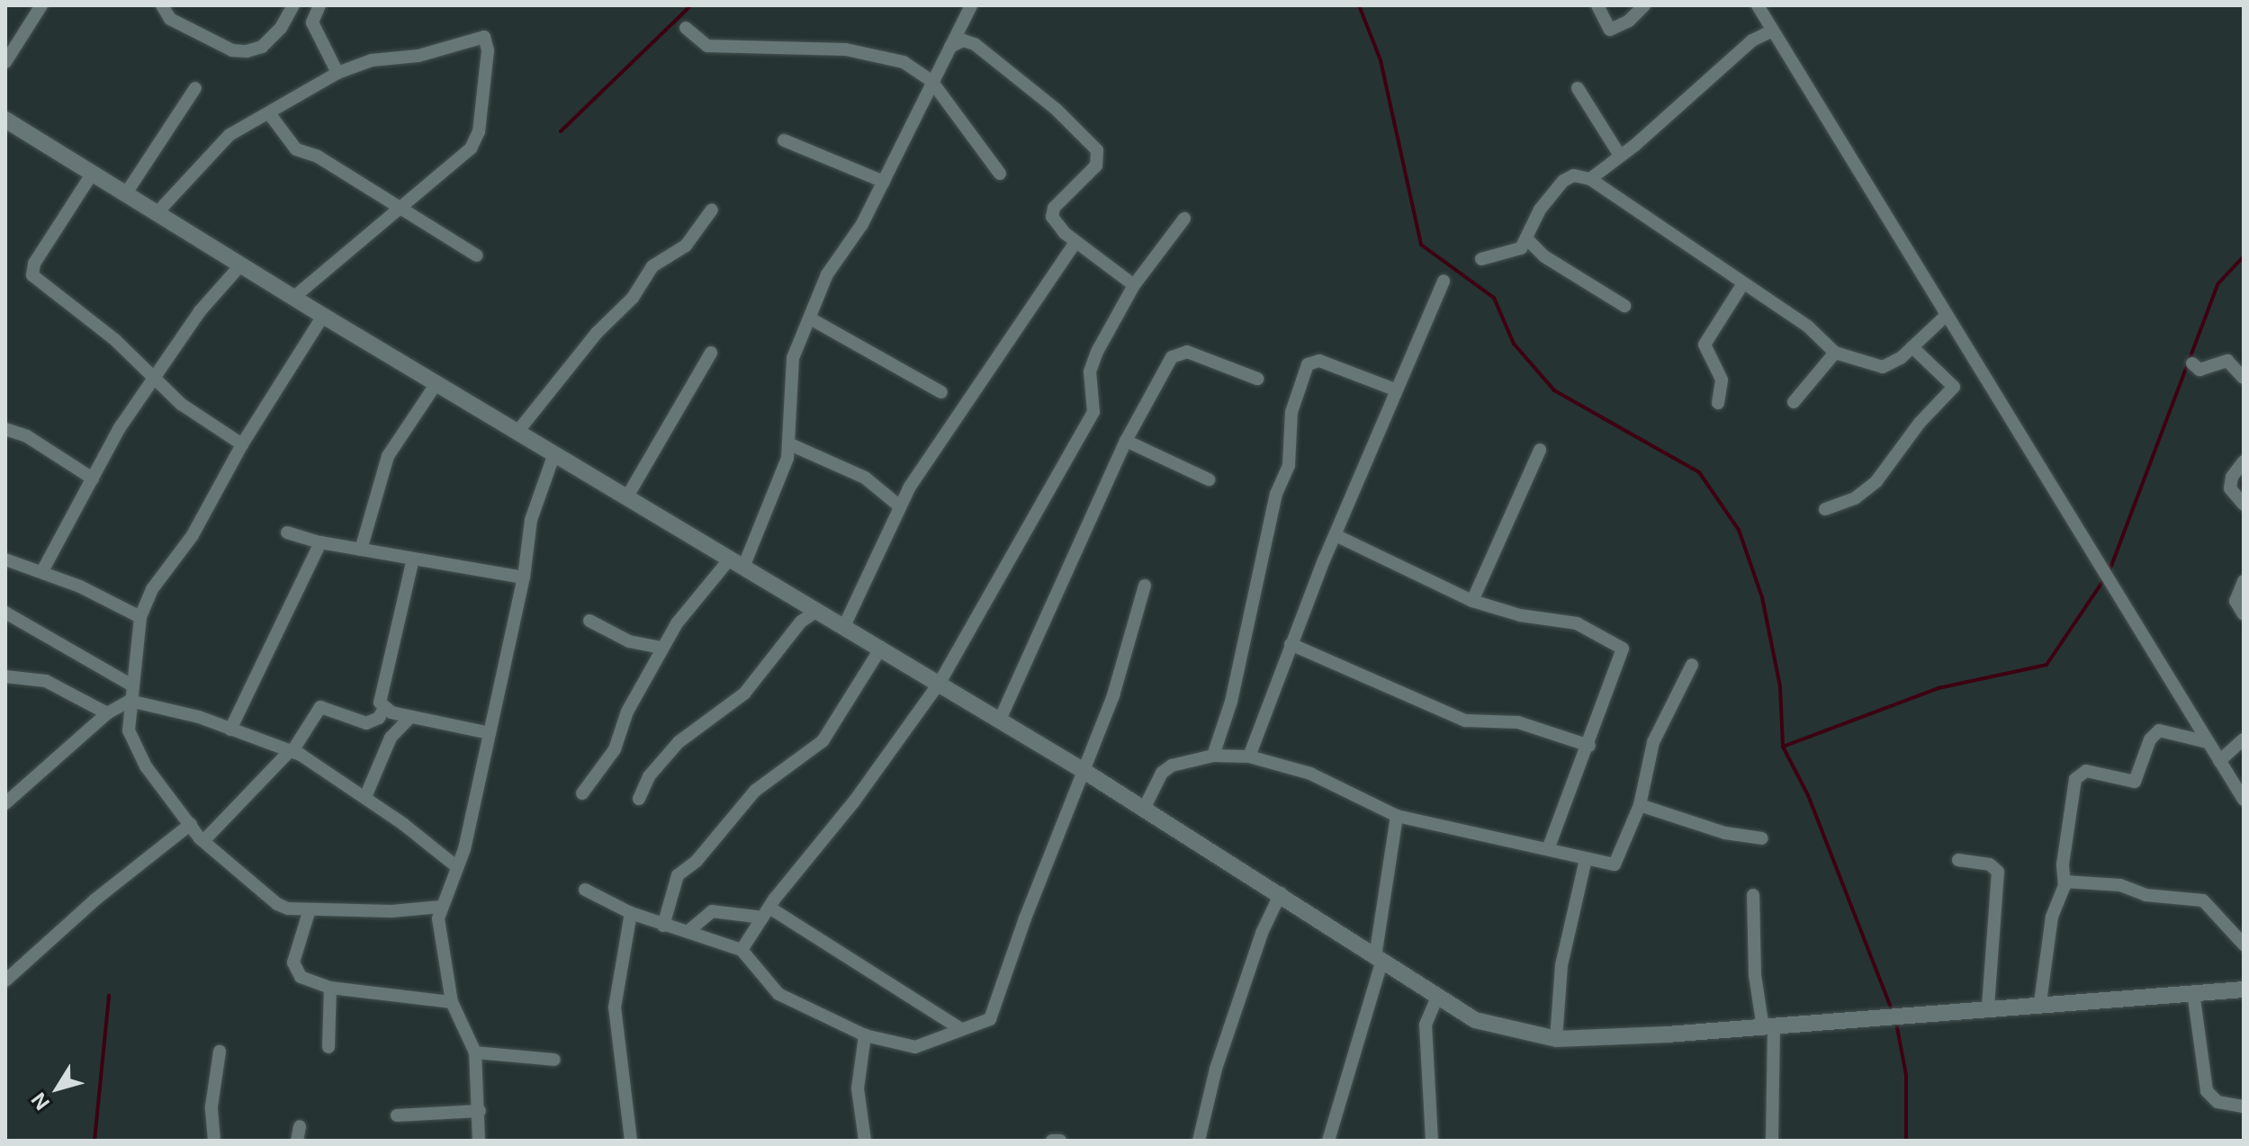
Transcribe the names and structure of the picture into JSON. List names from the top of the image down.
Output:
{
  "north": "bottom left"
}
